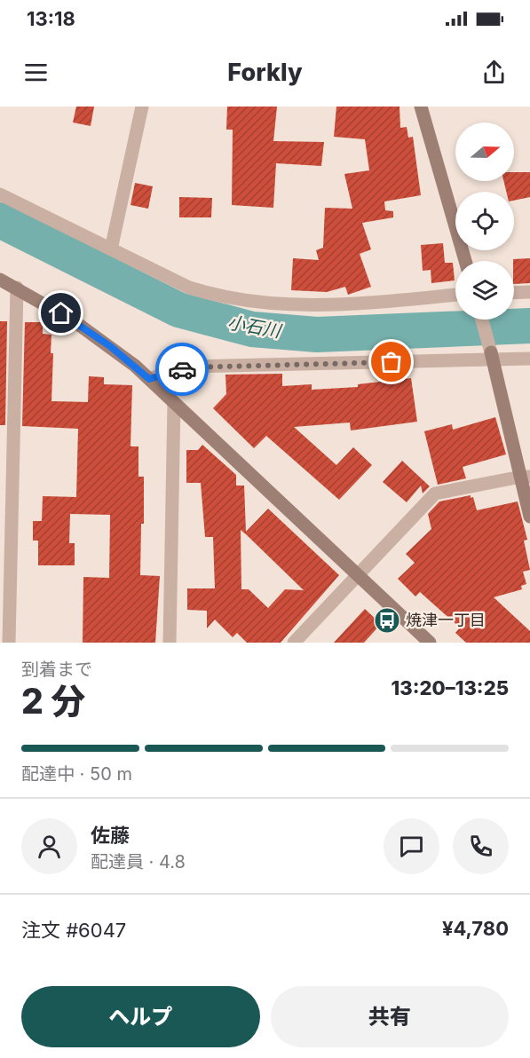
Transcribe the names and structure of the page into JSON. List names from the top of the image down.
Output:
{
  "water": ["小石川"],
  "places": {
    "bus stop": ["焼津一丁目"]
  },
  "north": "right",
  "page": {
    "status": "13:18",
    "header": "Forkly",
    "heading": ["2 分", "到着まで", "13:20–13:25"],
    "panel": [
      "佐藤",
      "配達員 · 4.8",
      "注文 #6047",
      "¥4,780"
    ],
    "bar": "配達中 · 50 m",
    "buttons": ["ヘルプ", "共有"]
  }
}
